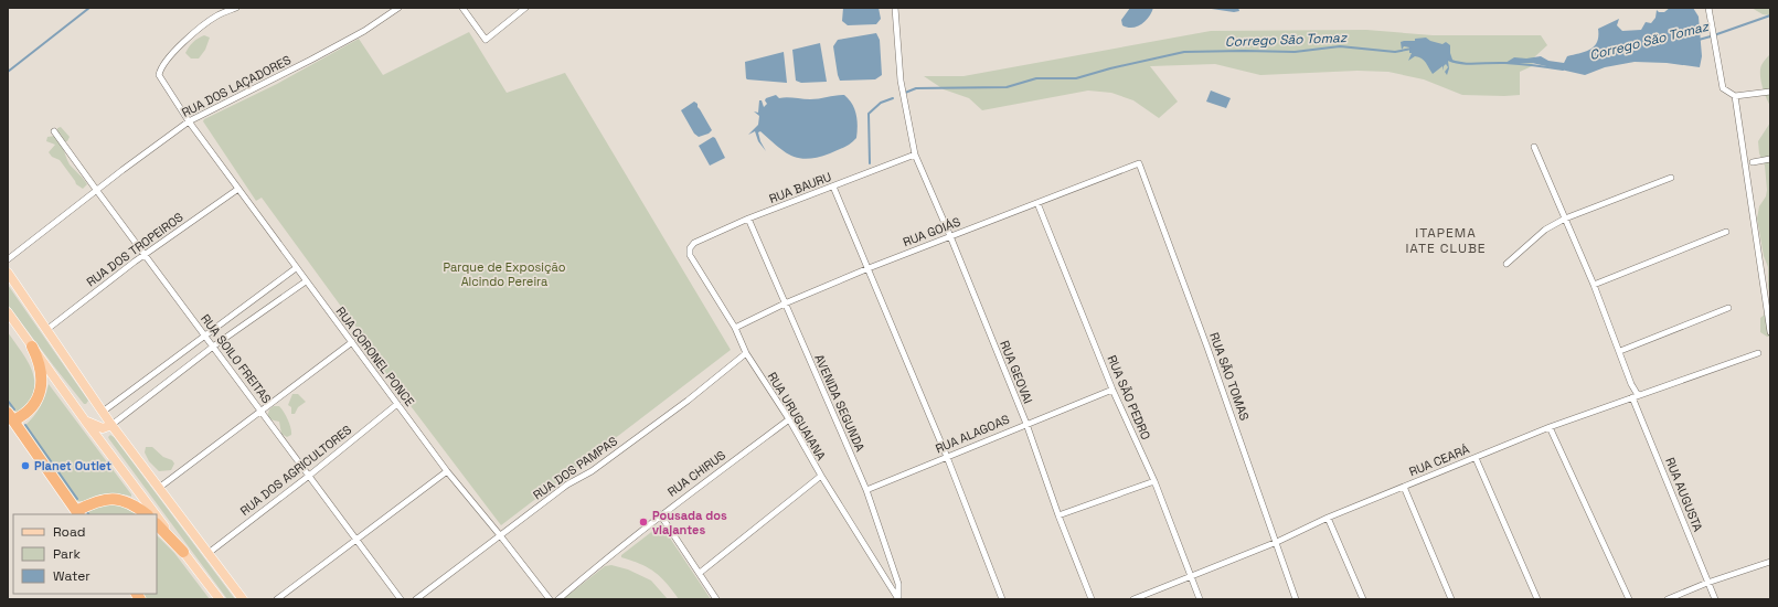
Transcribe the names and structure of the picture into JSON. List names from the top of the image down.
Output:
{
  "streets": {
    "street": [
      "RUA DOS LAÇADORES",
      "RUA BAURU",
      "RUA GOIÁS",
      "RUA DOS TROPEIROS",
      "RUA CORONEL PONCE",
      "RUA SOILO FREITAS",
      "RUA GEOVAI",
      "RUA SÃO TOMAS",
      "RUA SÃO PEDRO",
      "AVENIDA SEGUNDA",
      "RUA URUGUAIANA",
      "RUA ALAGOAS",
      "RUA CEARÁ",
      "RUA DOS PAMPAS",
      "RUA DOS AGRICULTORES",
      "RUA CHIRUS",
      "RUA AUGUSTA"
    ]
  },
  "crossings": [
    ["RUA DOS LAÇADORES", "RUA CORONEL PONCE"],
    ["RUA DOS LAÇADORES", "RUA SOILO FREITAS"],
    ["RUA BAURU", "RUA GEOVAI"],
    ["RUA BAURU", "AVENIDA SEGUNDA"],
    ["RUA BAURU", "RUA URUGUAIANA"],
    ["RUA GOIÁS", "RUA GEOVAI"],
    ["RUA GOIÁS", "RUA SÃO TOMAS"],
    ["RUA GOIÁS", "RUA SÃO PEDRO"],
    ["RUA GOIÁS", "AVENIDA SEGUNDA"],
    ["RUA GOIÁS", "RUA URUGUAIANA"],
    ["RUA DOS TROPEIROS", "RUA CORONEL PONCE"],
    ["RUA DOS TROPEIROS", "RUA SOILO FREITAS"],
    ["RUA CORONEL PONCE", "RUA DOS PAMPAS"],
    ["RUA CORONEL PONCE", "RUA DOS AGRICULTORES"],
    ["RUA SOILO FREITAS", "RUA DOS AGRICULTORES"],
    ["RUA GEOVAI", "RUA ALAGOAS"],
    ["RUA SÃO TOMAS", "RUA CEARÁ"],
    ["RUA SÃO PEDRO", "RUA ALAGOAS"],
    ["RUA SÃO PEDRO", "RUA CEARÁ"],
    ["AVENIDA SEGUNDA", "RUA URUGUAIANA"],
    ["AVENIDA SEGUNDA", "RUA ALAGOAS"],
    ["RUA URUGUAIANA", "RUA DOS PAMPAS"],
    ["RUA URUGUAIANA", "RUA CHIRUS"],
    ["RUA CEARÁ", "RUA AUGUSTA"]
  ],
  "districts": ["ITAPEMA IATE CLUBE"],
  "water": ["Corrego São Tomaz"],
  "parks": ["Parque de Exposição Alcindo Pereira"],
  "places": ["Planet Outlet", "Pousada dos viajantes"],
  "legend": ["Road", "Park", "Water"]
}
